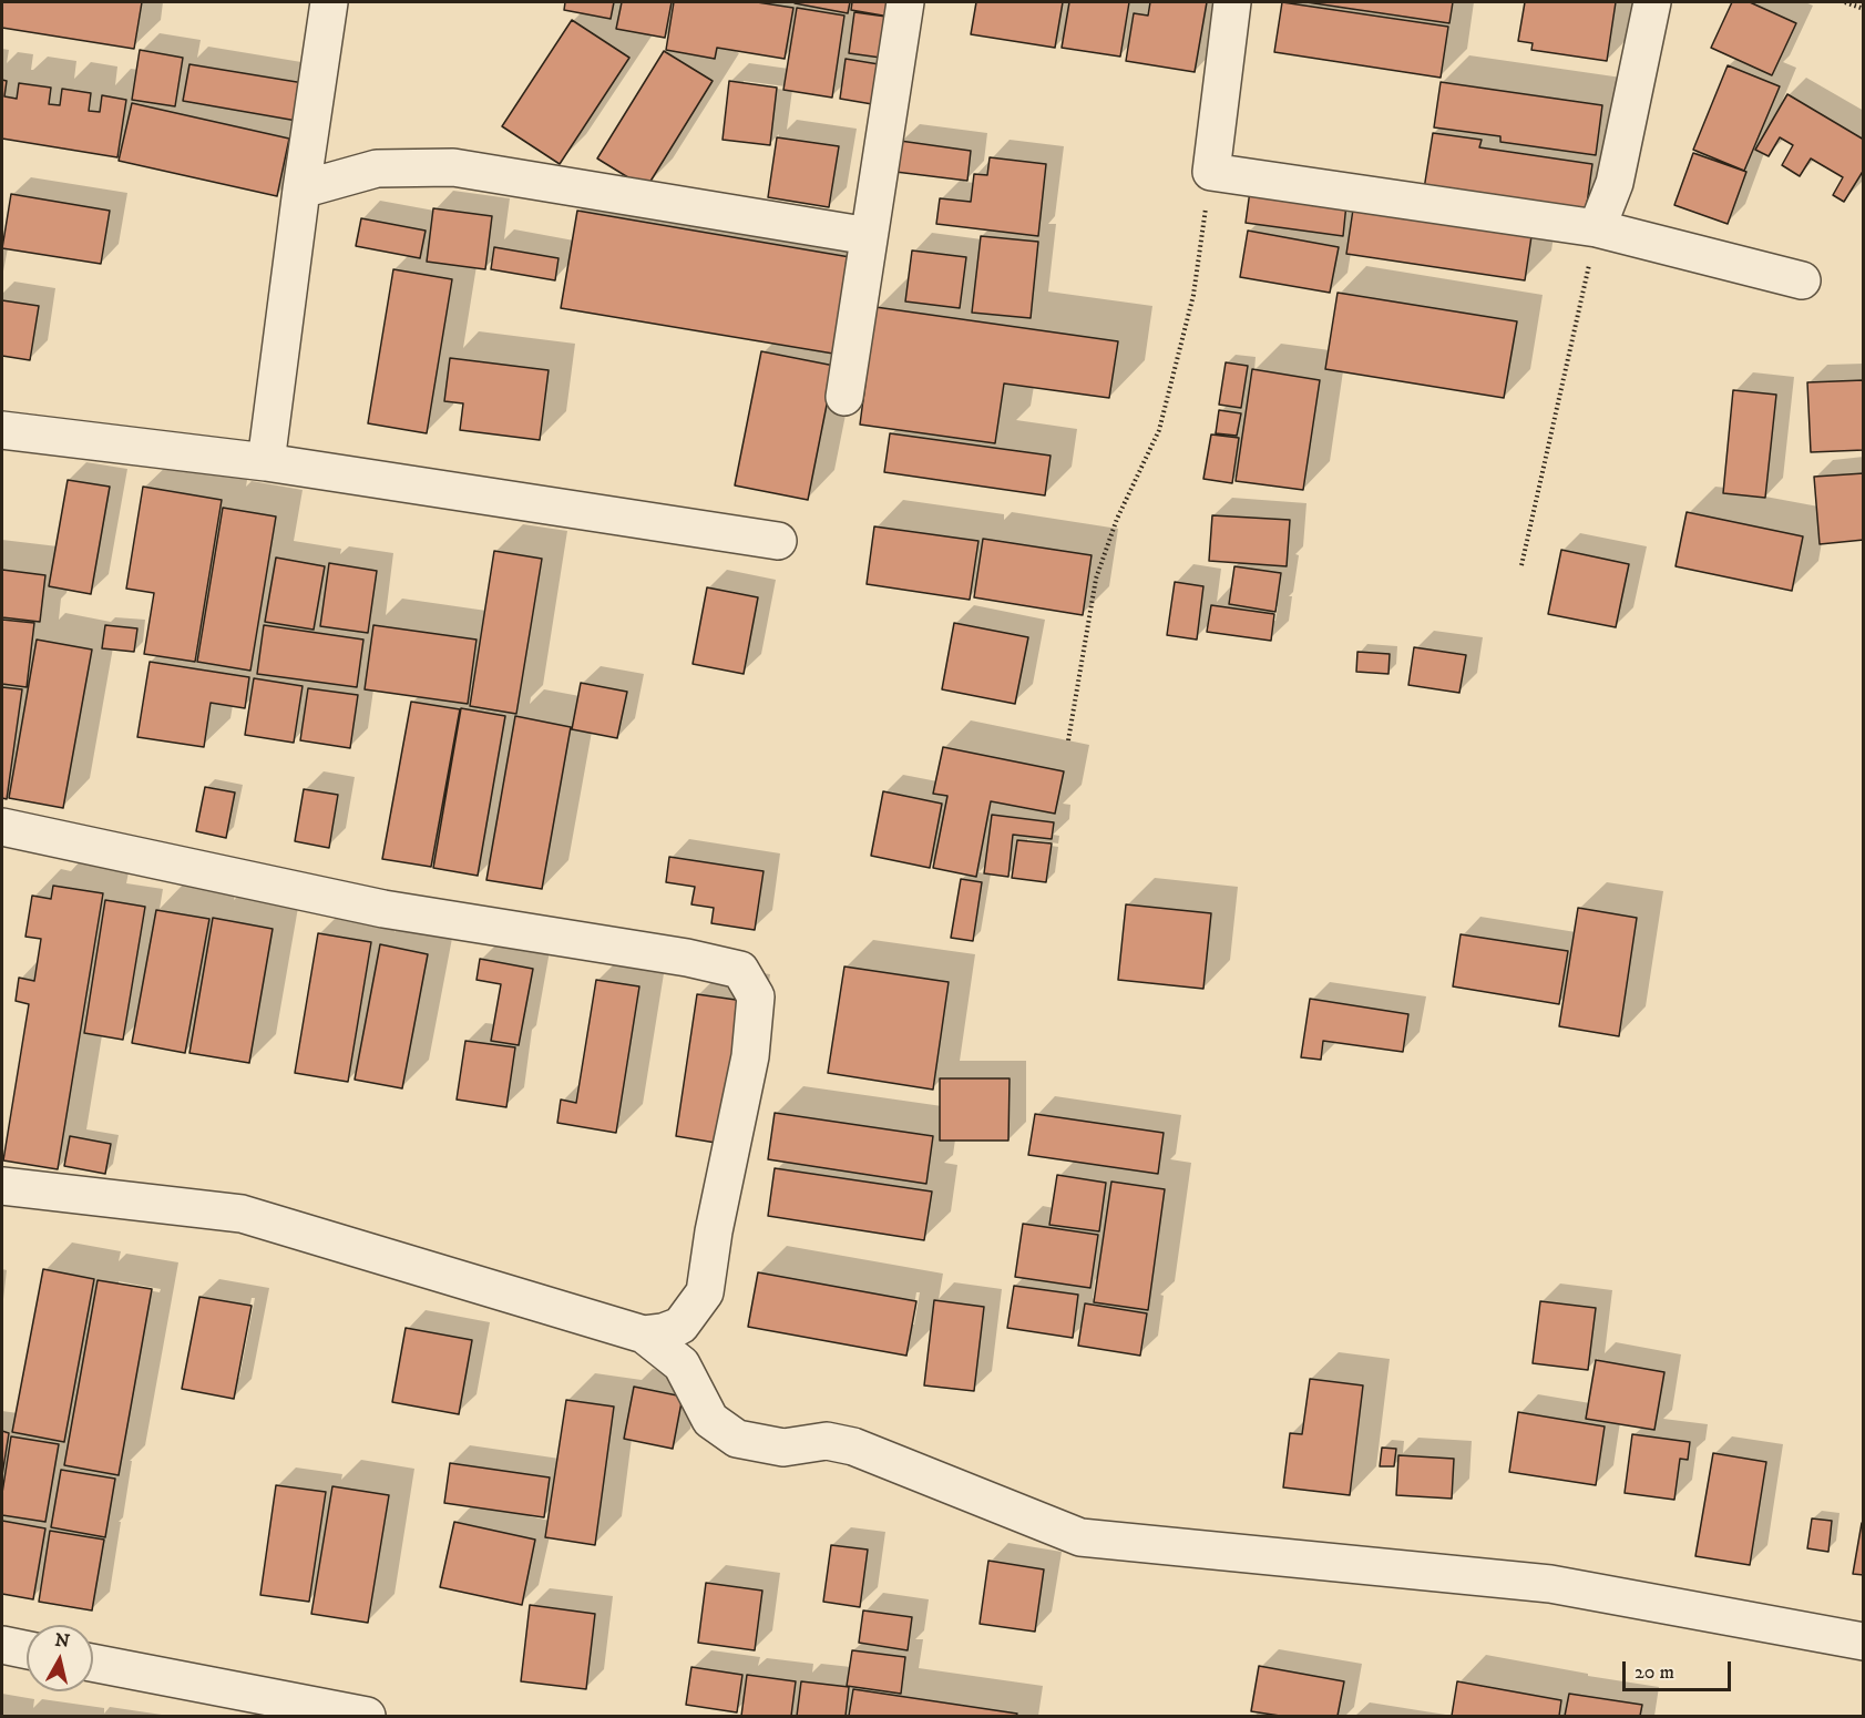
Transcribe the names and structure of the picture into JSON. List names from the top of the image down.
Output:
{
  "scale_bar": "20 m",
  "north": "top"
}
